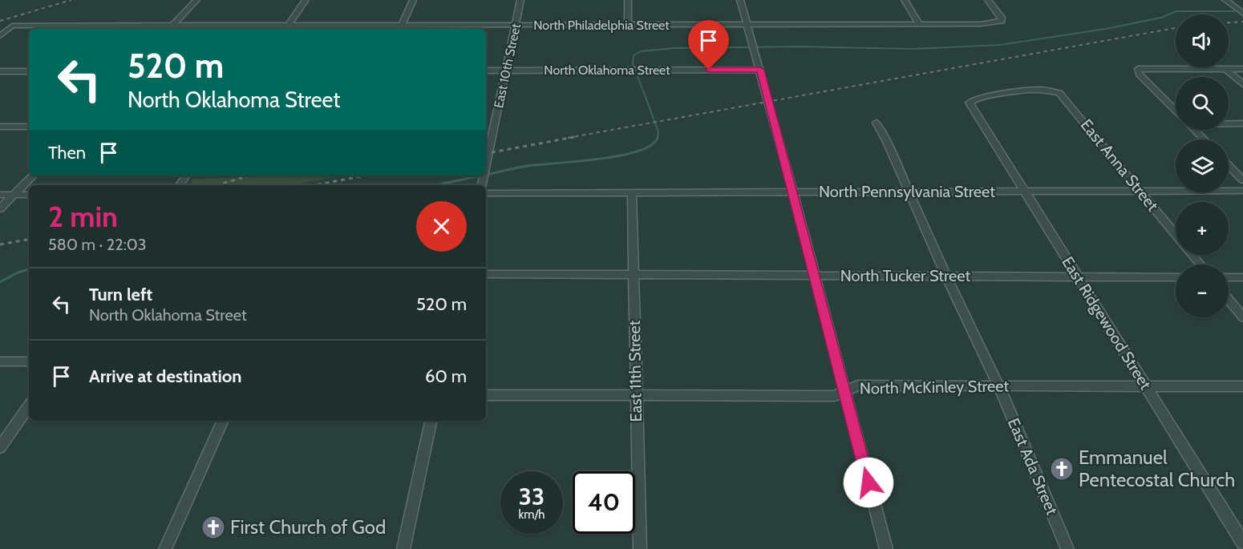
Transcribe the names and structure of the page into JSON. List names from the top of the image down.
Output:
{
  "streets": {
    "street": [
      "North Philadelphia Street",
      "East 10th Street",
      "North Oklahoma Street",
      "East Anna Street",
      "North Pennsylvania Street",
      "North Tucker Street",
      "East Ridgewood Street",
      "East 11th Street",
      "North McKinley Street",
      "East Ada Street"
    ]
  },
  "crossings": [
    ["North Philadelphia Street", "East 10th Street"],
    ["East 10th Street", "North Oklahoma Street"],
    ["East Anna Street", "North Pennsylvania Street"],
    ["East Anna Street", "East Ridgewood Street"],
    ["North Pennsylvania Street", "East Ridgewood Street"],
    ["North Pennsylvania Street", "East 11th Street"],
    ["North Pennsylvania Street", "East Ada Street"],
    ["North Tucker Street", "East Ridgewood Street"],
    ["North Tucker Street", "East 11th Street"],
    ["North Tucker Street", "East Ada Street"],
    ["East Ridgewood Street", "North McKinley Street"],
    ["East 11th Street", "North McKinley Street"],
    ["North McKinley Street", "East Ada Street"]
  ],
  "places": {
    "church": ["Emmanuel Pentecostal Church", "First Church of God"]
  },
  "page": {
    "map_buttons": ["+", "−"],
    "turn": ["520 m", "North Oklahoma Street"],
    "then": "Then",
    "heading": ["2 min", "580 m · 22:03"],
    "list": [
      {
        "name": "Turn left",
        "note": "North Oklahoma Street",
        "value": "520 m"
      },
      {
        "name": "Arrive at destination",
        "value": "60 m"
      }
    ],
    "speed": "33 km/h",
    "limit": "40"
  }
}
